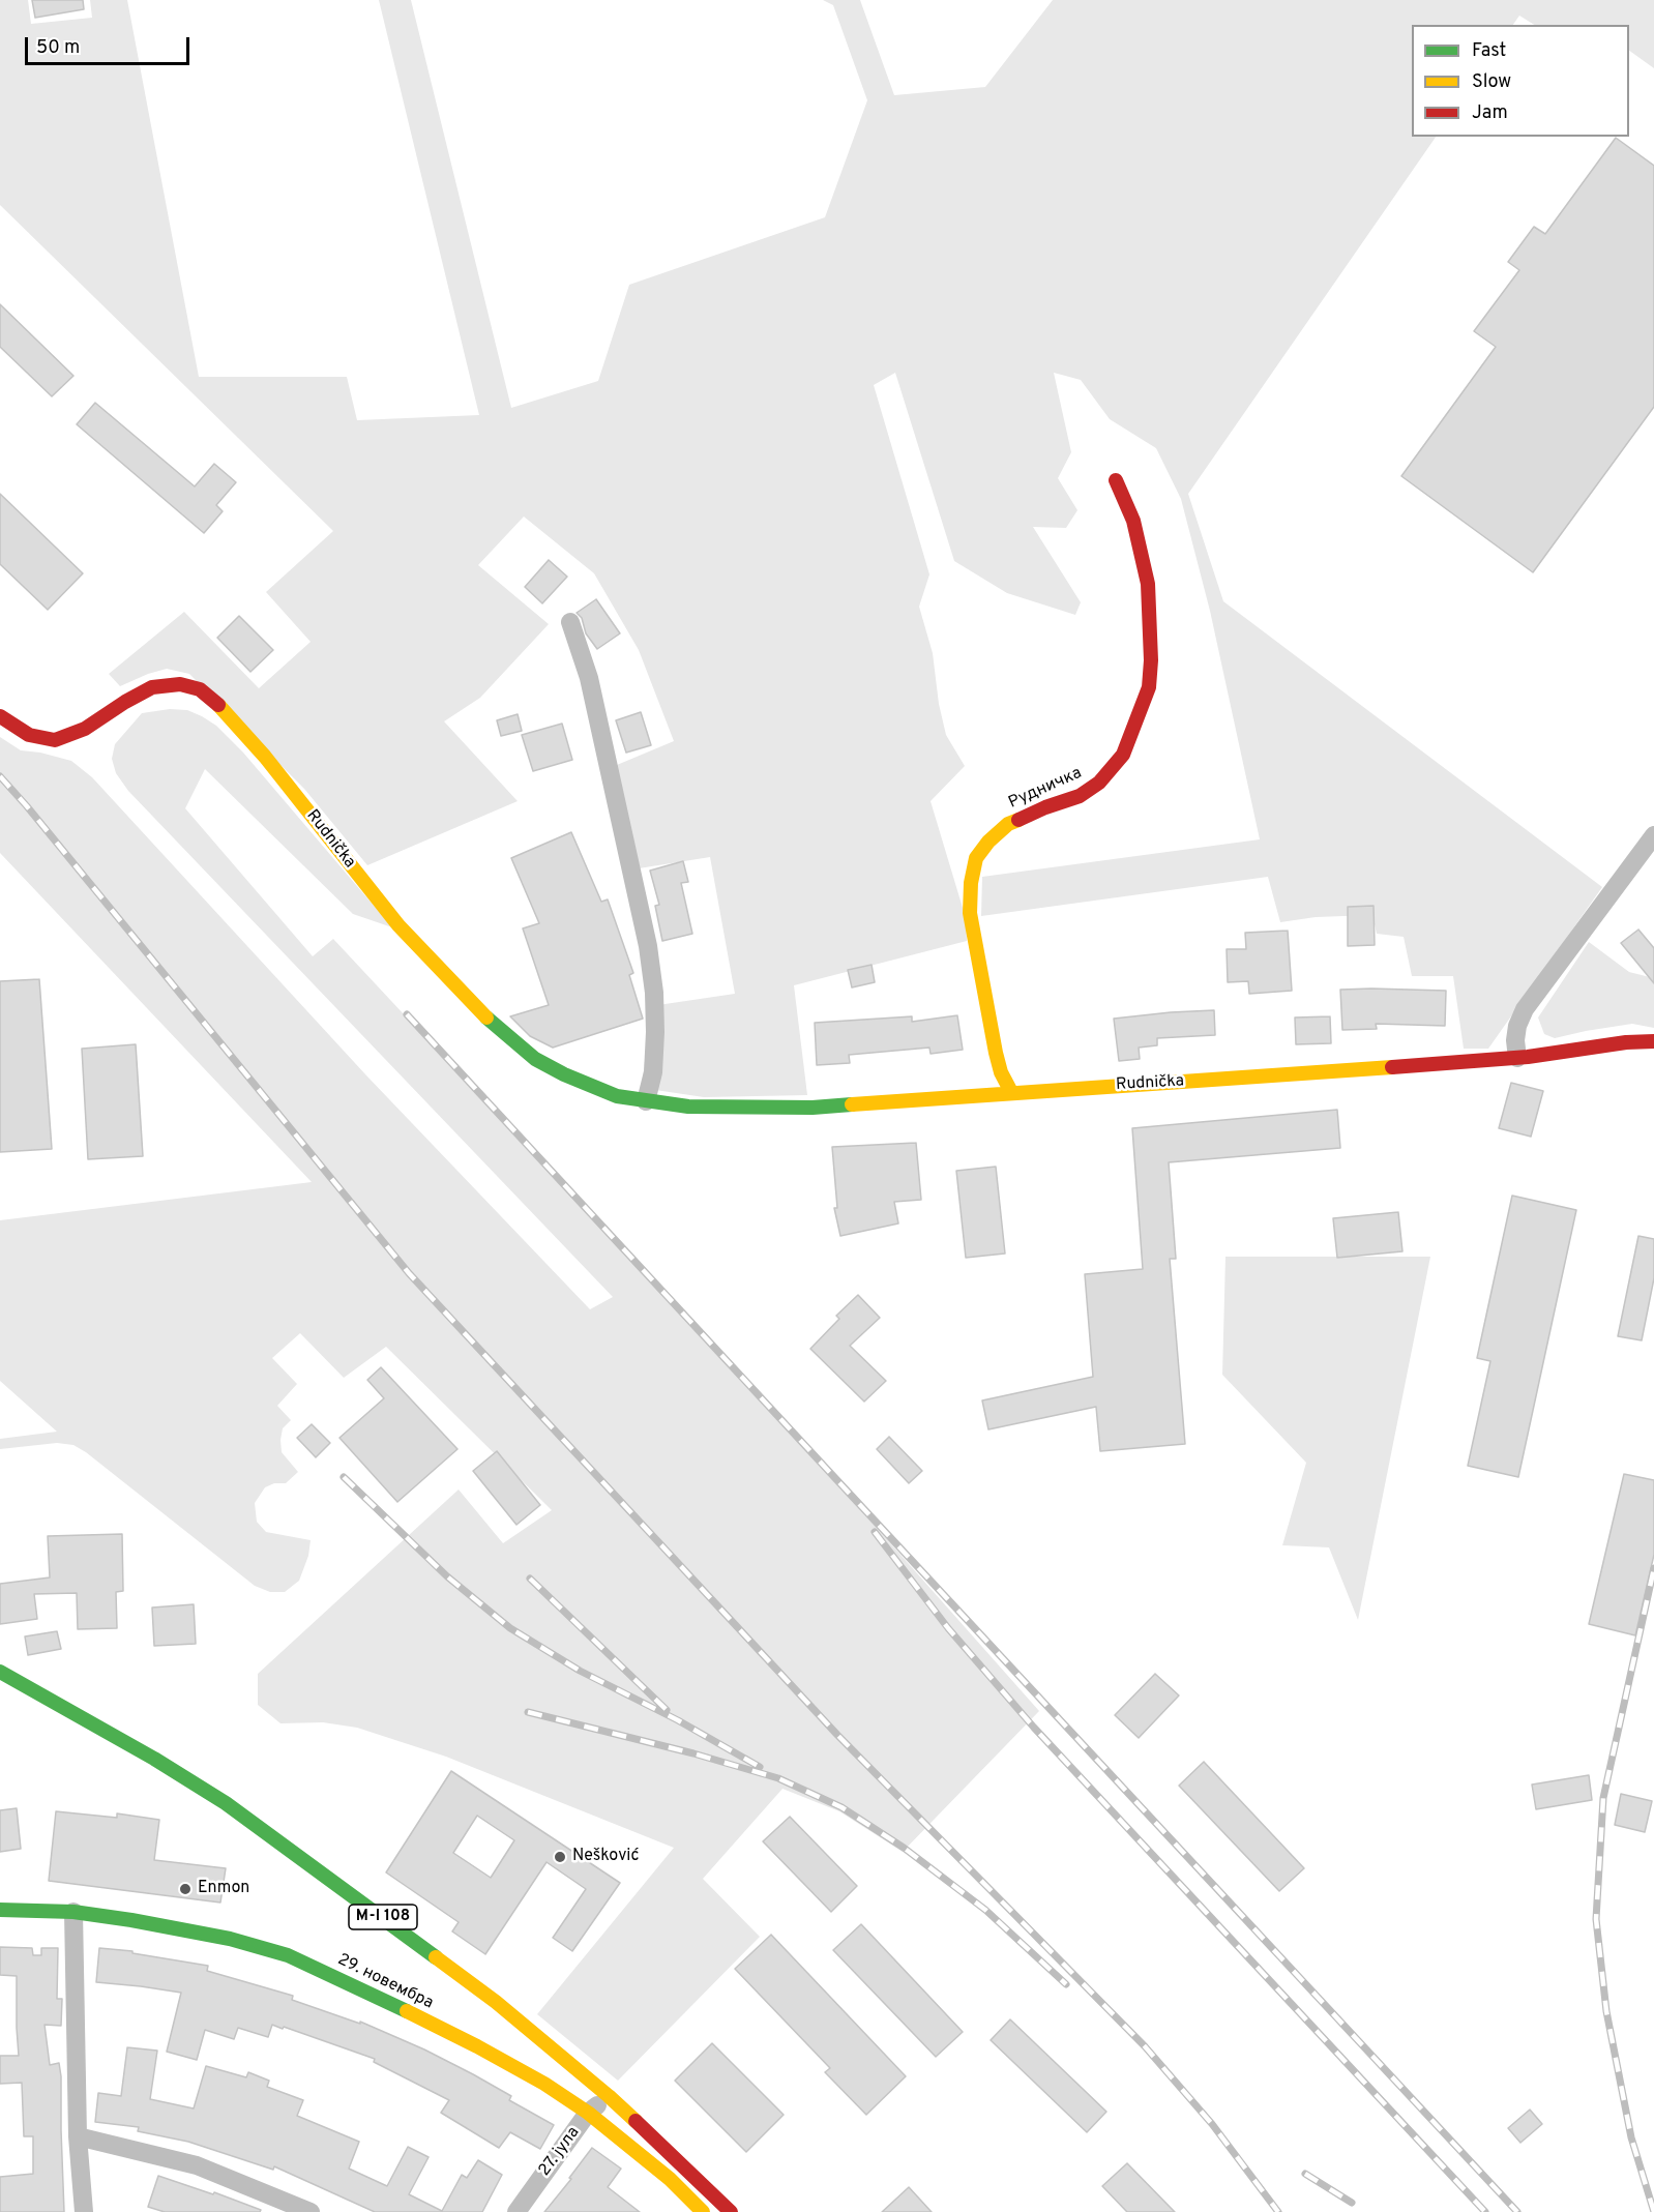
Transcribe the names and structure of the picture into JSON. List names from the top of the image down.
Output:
{
  "streets": {
    "street": [
      "Рудничка",
      "Rudnička",
      "M-I 108",
      "29. новембра",
      "27. јула"
    ]
  },
  "crossings": [
    ["Рудничка", "Rudnička"],
    ["M-I 108", "27. јула"],
    ["29. новембра", "27. јула"]
  ],
  "places": ["Nešković", "Enmon"],
  "legend": ["Fast", "Slow", "Jam"],
  "scale_bar": "50 m"
}
